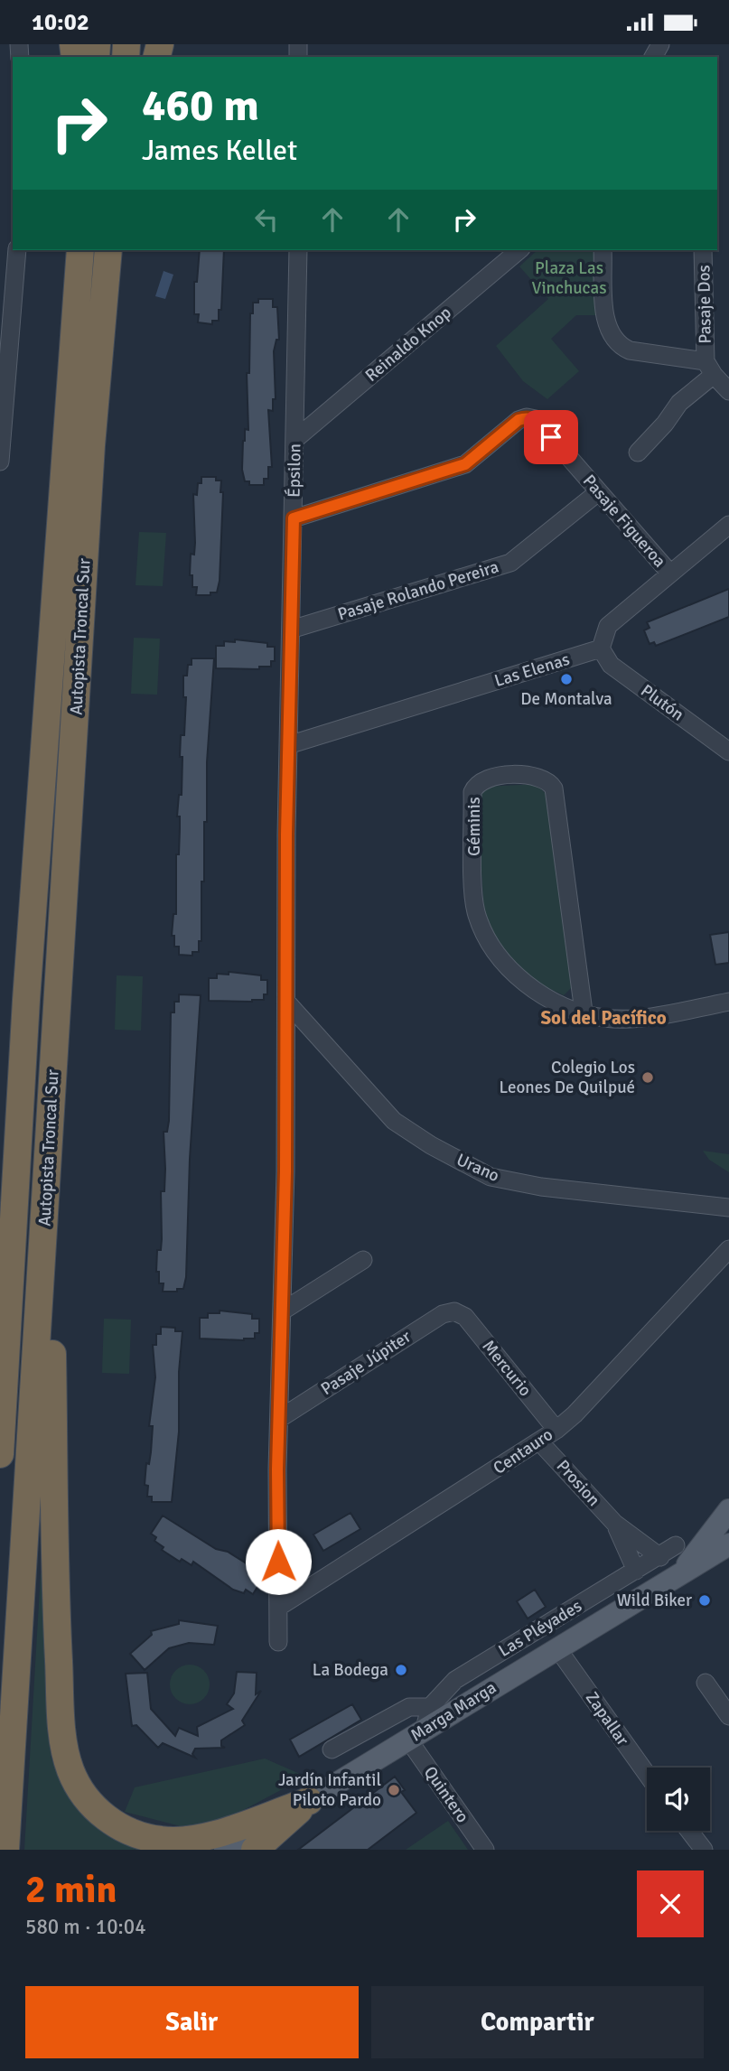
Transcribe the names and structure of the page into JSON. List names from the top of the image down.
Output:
{
  "streets": {
    "highway": ["Autopista Troncal Sur"],
    "main road": ["Marga Marga"],
    "street": [
      "Pasaje Dos",
      "Reinaldo Knop",
      "Épsilon",
      "Pasaje Figueroa",
      "Pasaje Rolando Pereira",
      "Las Elenas",
      "Plutón",
      "Géminis",
      "Urano",
      "Pasaje Júpiter",
      "Mercurio",
      "Centauro",
      "Prosion",
      "Las Pléyades",
      "Zapallar",
      "Quintero"
    ]
  },
  "crossings": [
    ["Reinaldo Knop", "Épsilon"],
    ["Épsilon", "Pasaje Figueroa"],
    ["Épsilon", "Pasaje Rolando Pereira"],
    ["Épsilon", "Las Elenas"],
    ["Épsilon", "Urano"],
    ["Épsilon", "Pasaje Júpiter"],
    ["Épsilon", "Centauro"],
    ["Pasaje Figueroa", "Pasaje Rolando Pereira"],
    ["Las Elenas", "Plutón"],
    ["Pasaje Júpiter", "Mercurio"],
    ["Mercurio", "Centauro"],
    ["Centauro", "Prosion"],
    ["Prosion", "Las Pléyades"],
    ["Las Pléyades", "Marga Marga"],
    ["Las Pléyades", "Quintero"],
    ["Marga Marga", "Zapallar"],
    ["Marga Marga", "Quintero"]
  ],
  "districts": ["Sol del Pacífico"],
  "parks": ["Plaza Las Vinchucas"],
  "places": [
    "De Montalva",
    "Colegio Los Leones De Quilpué",
    "Wild Biker",
    "La Bodega",
    "Jardín Infantil Piloto Pardo"
  ],
  "page": {
    "status": "10:02",
    "turn": ["460 m", "James Kellet"],
    "heading": ["2 min", "580 m · 10:04"],
    "buttons": ["Salir", "Compartir"]
  }
}
